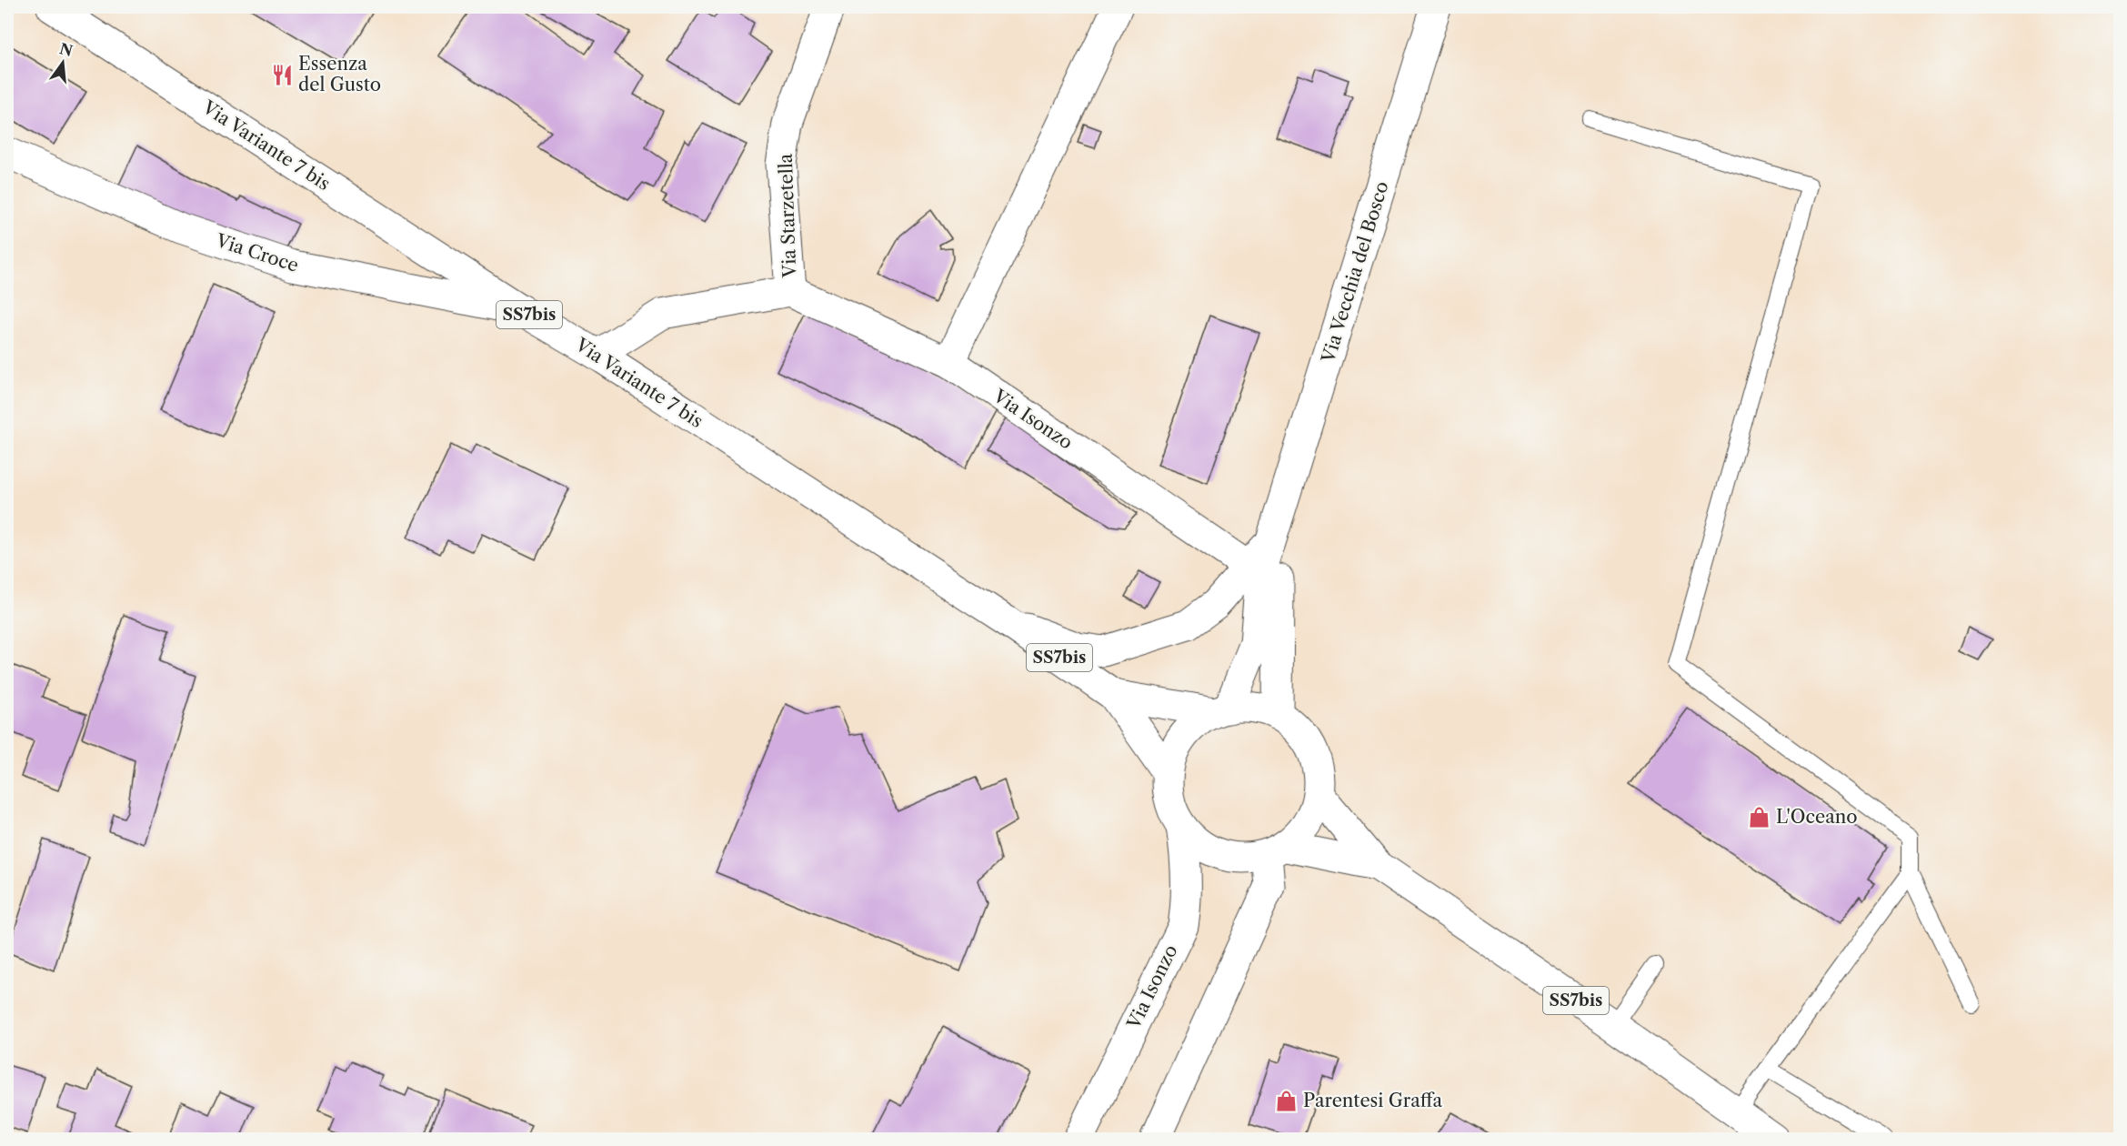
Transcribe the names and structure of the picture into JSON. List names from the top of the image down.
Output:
{
  "streets": {
    "main road": [
      "Via Variante 7 bis",
      "Via Starzetella",
      "Via Croce",
      "Via Vecchia del Bosco",
      "SS7bis",
      "Via Isonzo"
    ]
  },
  "crossings": [
    ["Via Variante 7 bis", "Via Starzetella"],
    ["Via Variante 7 bis", "Via Croce"],
    ["Via Variante 7 bis", "Via Vecchia del Bosco"],
    ["Via Variante 7 bis", "SS7bis"],
    ["Via Variante 7 bis", "Via Isonzo"],
    ["Via Starzetella", "Via Isonzo"],
    ["Via Vecchia del Bosco", "SS7bis"],
    ["Via Vecchia del Bosco", "Via Isonzo"],
    ["SS7bis", "Via Isonzo"]
  ],
  "places": {
    "restaurant": ["Essenza del Gusto"],
    "shop": ["L'Oceano", "Parentesi Graffa"]
  },
  "north": "top"
}
